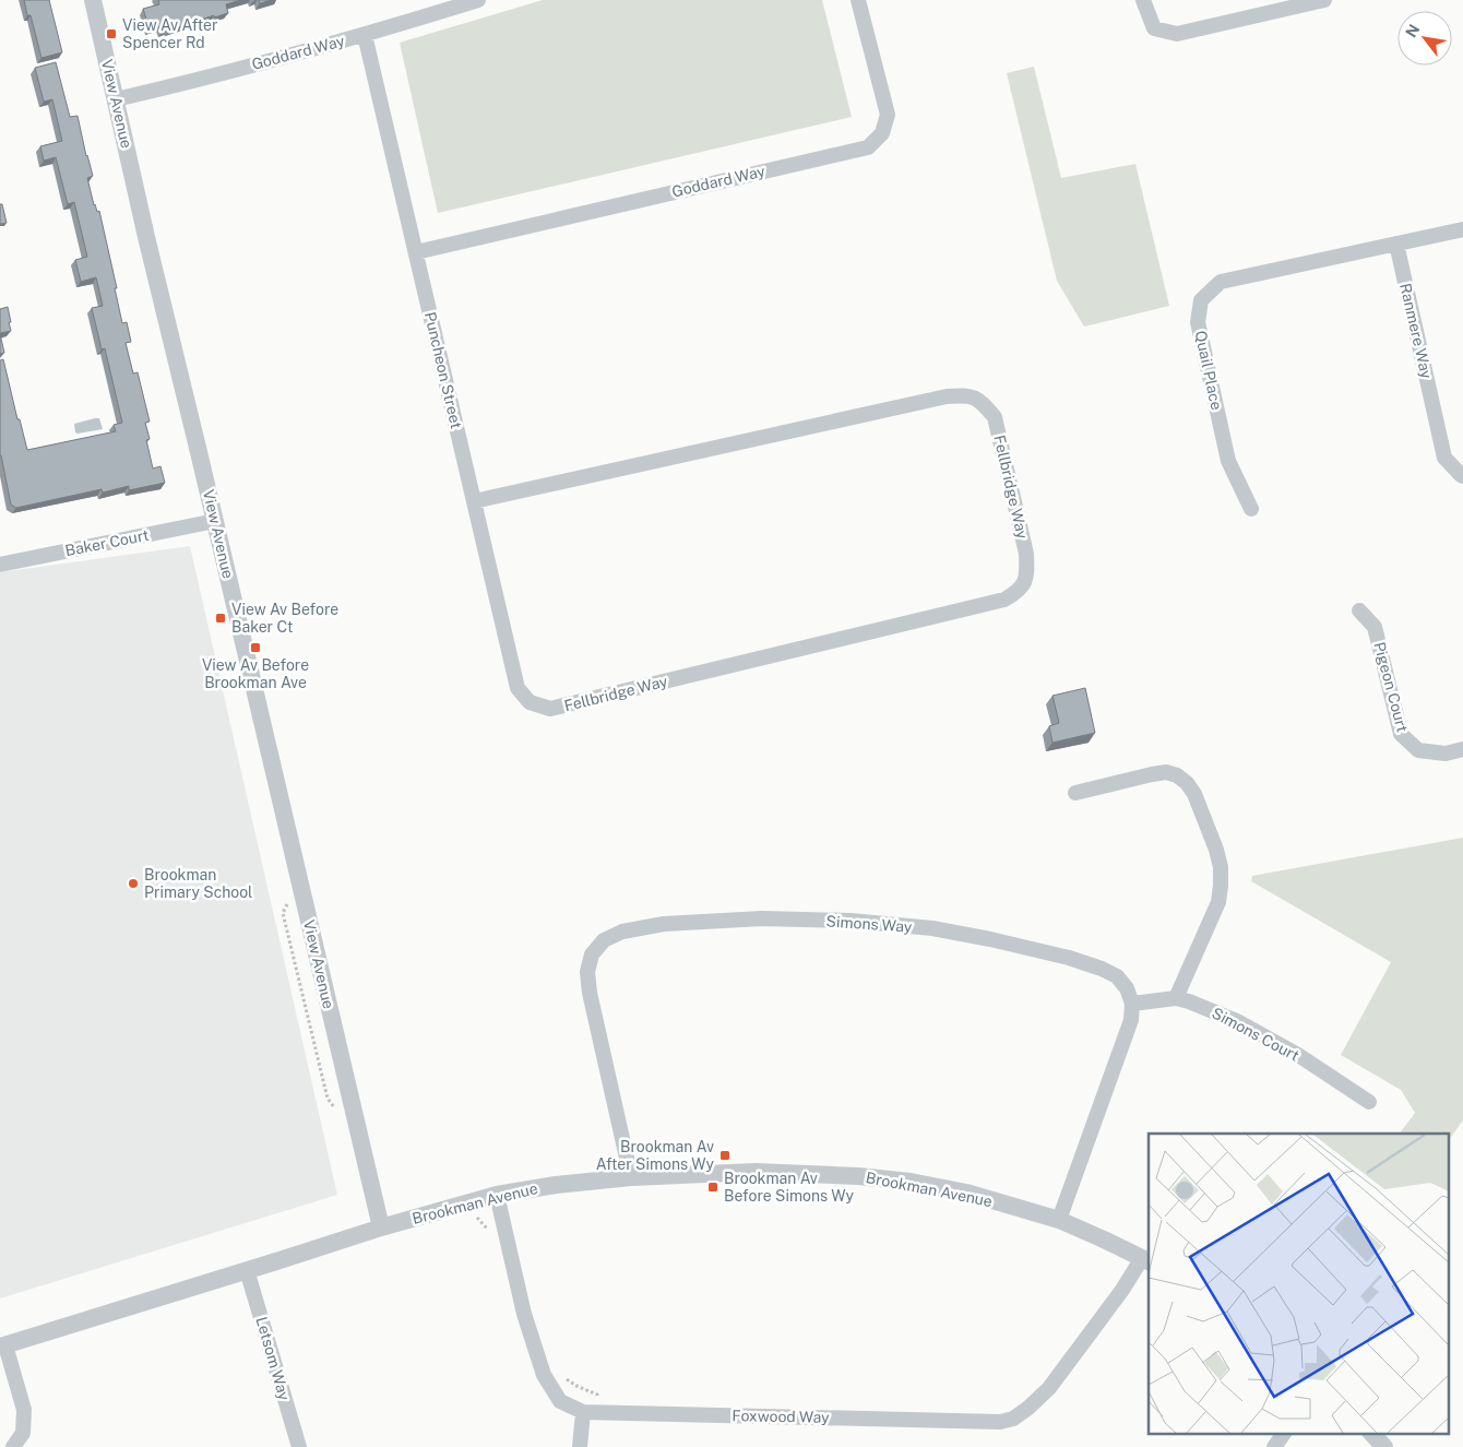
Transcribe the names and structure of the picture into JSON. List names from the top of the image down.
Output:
{
  "streets": {
    "street": [
      "Goddard Way",
      "View Avenue",
      "Ranmere Way",
      "Puncheon Street",
      "Quail Place",
      "Fellbridge Way",
      "Baker Court",
      "Pigeon Court",
      "Simons Way",
      "Simons Court",
      "Brookman Avenue",
      "Letsom Way",
      "Foxwood Way"
    ]
  },
  "crossings": [
    ["Goddard Way", "View Avenue"],
    ["Goddard Way", "Puncheon Street"],
    ["View Avenue", "Baker Court"],
    ["View Avenue", "Brookman Avenue"],
    ["Ranmere Way", "Quail Place"],
    ["Puncheon Street", "Fellbridge Way"],
    ["Simons Way", "Simons Court"],
    ["Simons Way", "Brookman Avenue"],
    ["Brookman Avenue", "Letsom Way"],
    ["Brookman Avenue", "Foxwood Way"]
  ],
  "places": {
    "transit": [
      "View Av After Spencer Rd",
      "View Av Before Baker Ct",
      "View Av Before Brookman Ave",
      "Brookman Av After Simons Wy",
      "Brookman Av Before Simons Wy"
    ],
    "other": ["Brookman Primary School"]
  },
  "north": "top left"
}
